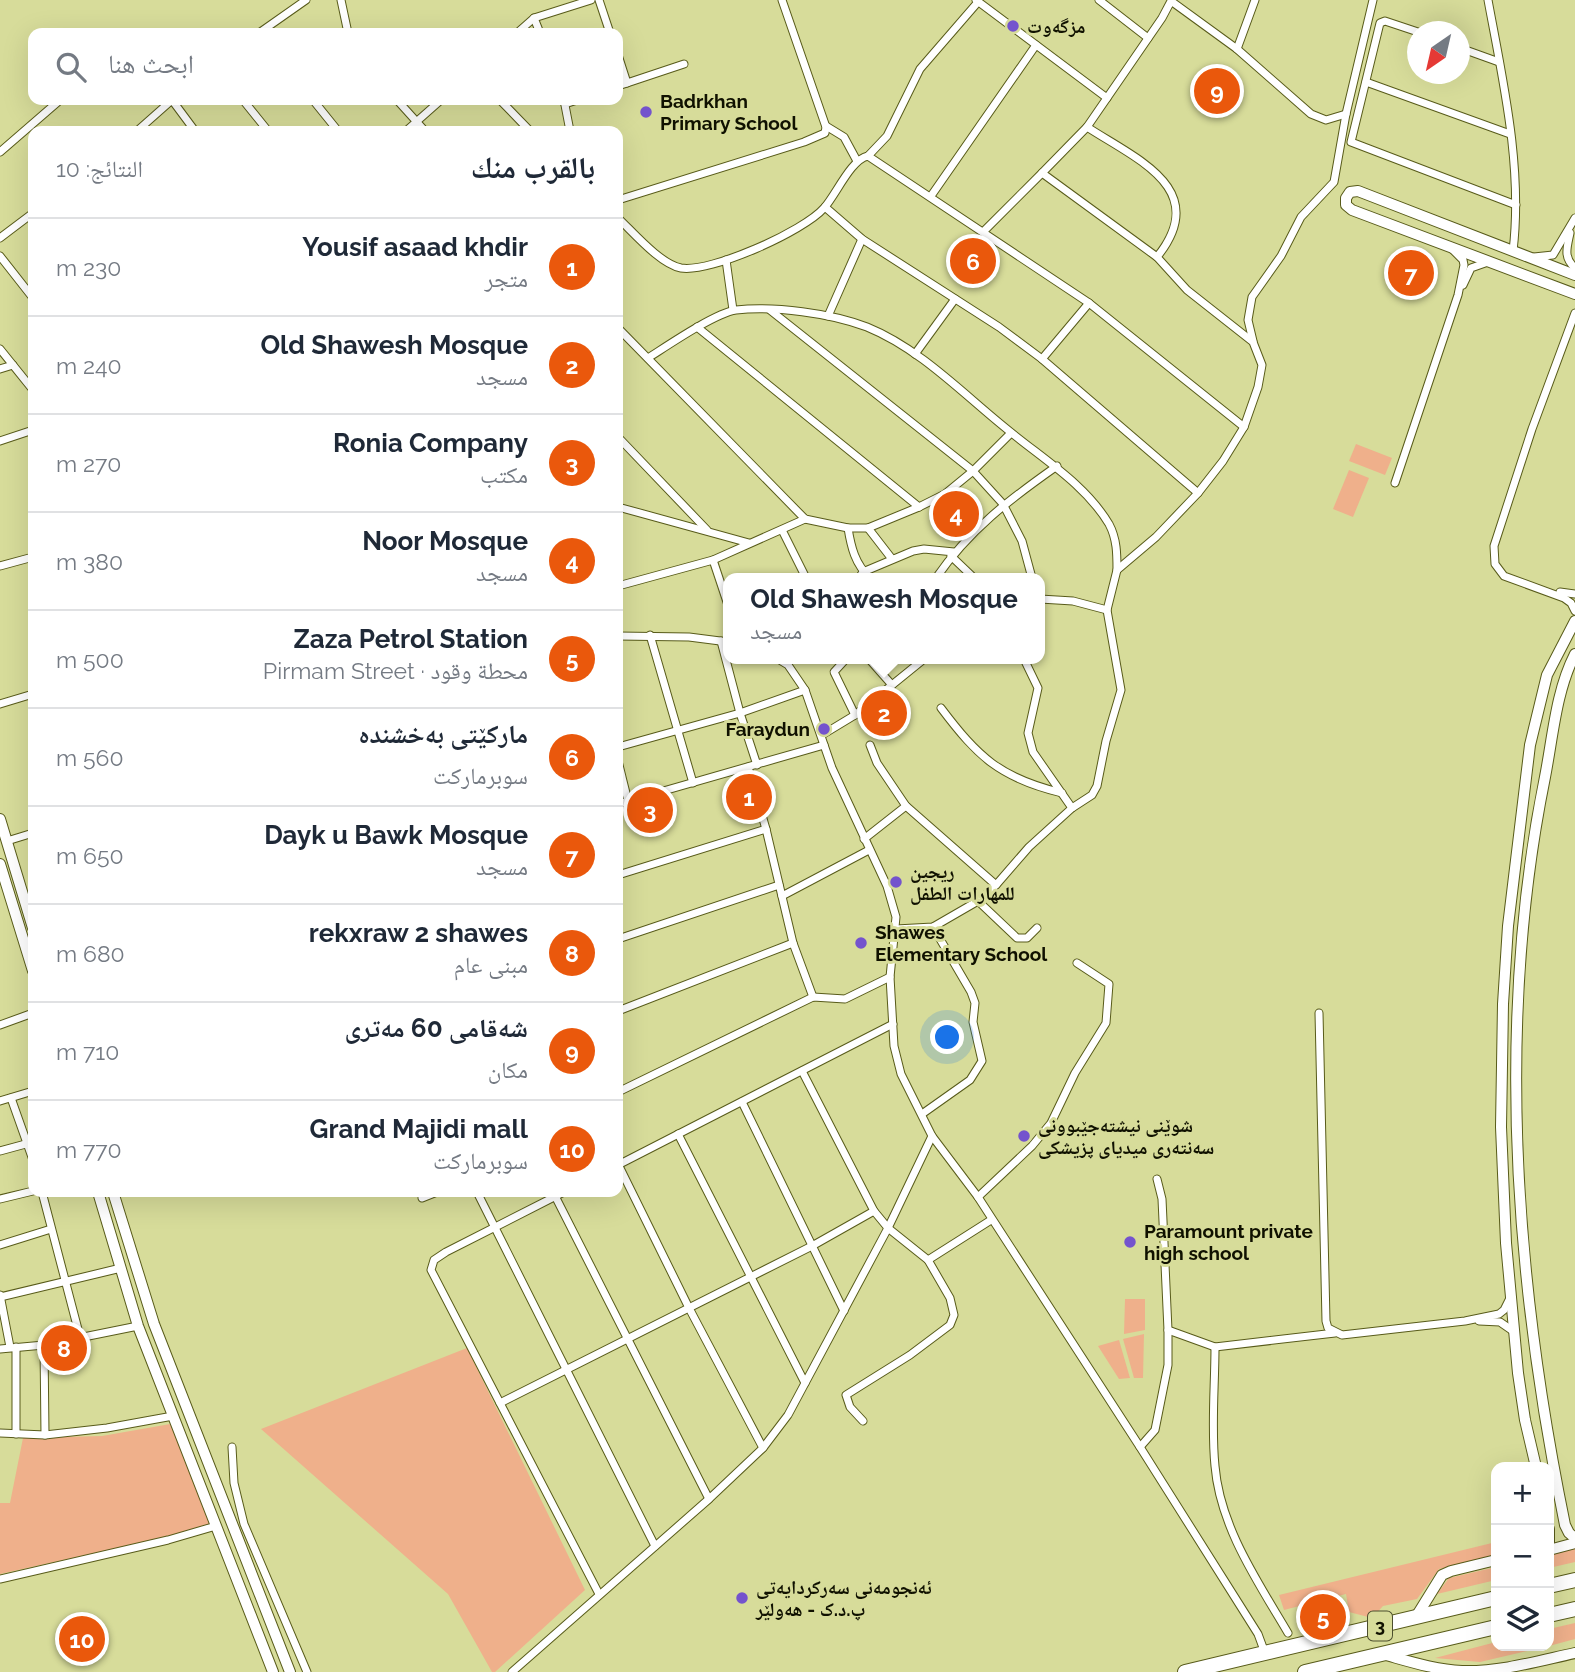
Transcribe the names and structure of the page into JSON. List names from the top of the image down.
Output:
{
  "streets": {
    "highway": ["3"]
  },
  "places": [
    "مزگەوت",
    "Badrkhan Primary School",
    "Faraydun",
    "ريجين للمهارات الطفل",
    "Shawes Elementary School",
    "شوێنی نیشتەجێبوونی سەنتەری میدیای پزیشکی",
    "Paramount private high school",
    "ئەنجومەنی سەرکردایەتی پ.د.ک - هەولێر"
  ],
  "north": "bottom left",
  "page": {
    "search": "ابحث هنا",
    "pins": [
      "9",
      "6",
      "7",
      "4",
      "2",
      "1",
      "3",
      "8",
      "5",
      "10"
    ],
    "heading": ["بالقرب منك", "النتائج: 10"],
    "list": [
      {
        "mark": "1",
        "name": "Yousif asaad khdir",
        "note": "متجر",
        "value": "230 m"
      },
      {
        "mark": "2",
        "name": "Old Shawesh Mosque",
        "note": "مسجد",
        "value": "240 m"
      },
      {
        "mark": "3",
        "name": "Ronia Company",
        "note": "مكتب",
        "value": "270 m"
      },
      {
        "mark": "4",
        "name": "Noor Mosque",
        "note": "مسجد",
        "value": "380 m"
      },
      {
        "mark": "5",
        "name": "Zaza Petrol Station",
        "note": "محطة وقود · Pirmam Street",
        "value": "500 m"
      },
      {
        "mark": "6",
        "name": "مارکێتی بەخشندە",
        "note": "سوبرماركت",
        "value": "560 m"
      },
      {
        "mark": "7",
        "name": "Dayk u Bawk Mosque",
        "note": "مسجد",
        "value": "650 m"
      },
      {
        "mark": "8",
        "name": "rekxraw 2 shawes",
        "note": "مبنى عام",
        "value": "680 m"
      },
      {
        "mark": "9",
        "name": "شەقامی 60 مەتری",
        "note": "مكان",
        "value": "710 m"
      },
      {
        "mark": "10",
        "name": "Grand Majidi mall",
        "note": "سوبرماركت",
        "value": "770 m"
      }
    ],
    "popup": ["Old Shawesh Mosque", "مسجد"],
    "map_buttons": ["+", "−"]
  }
}
